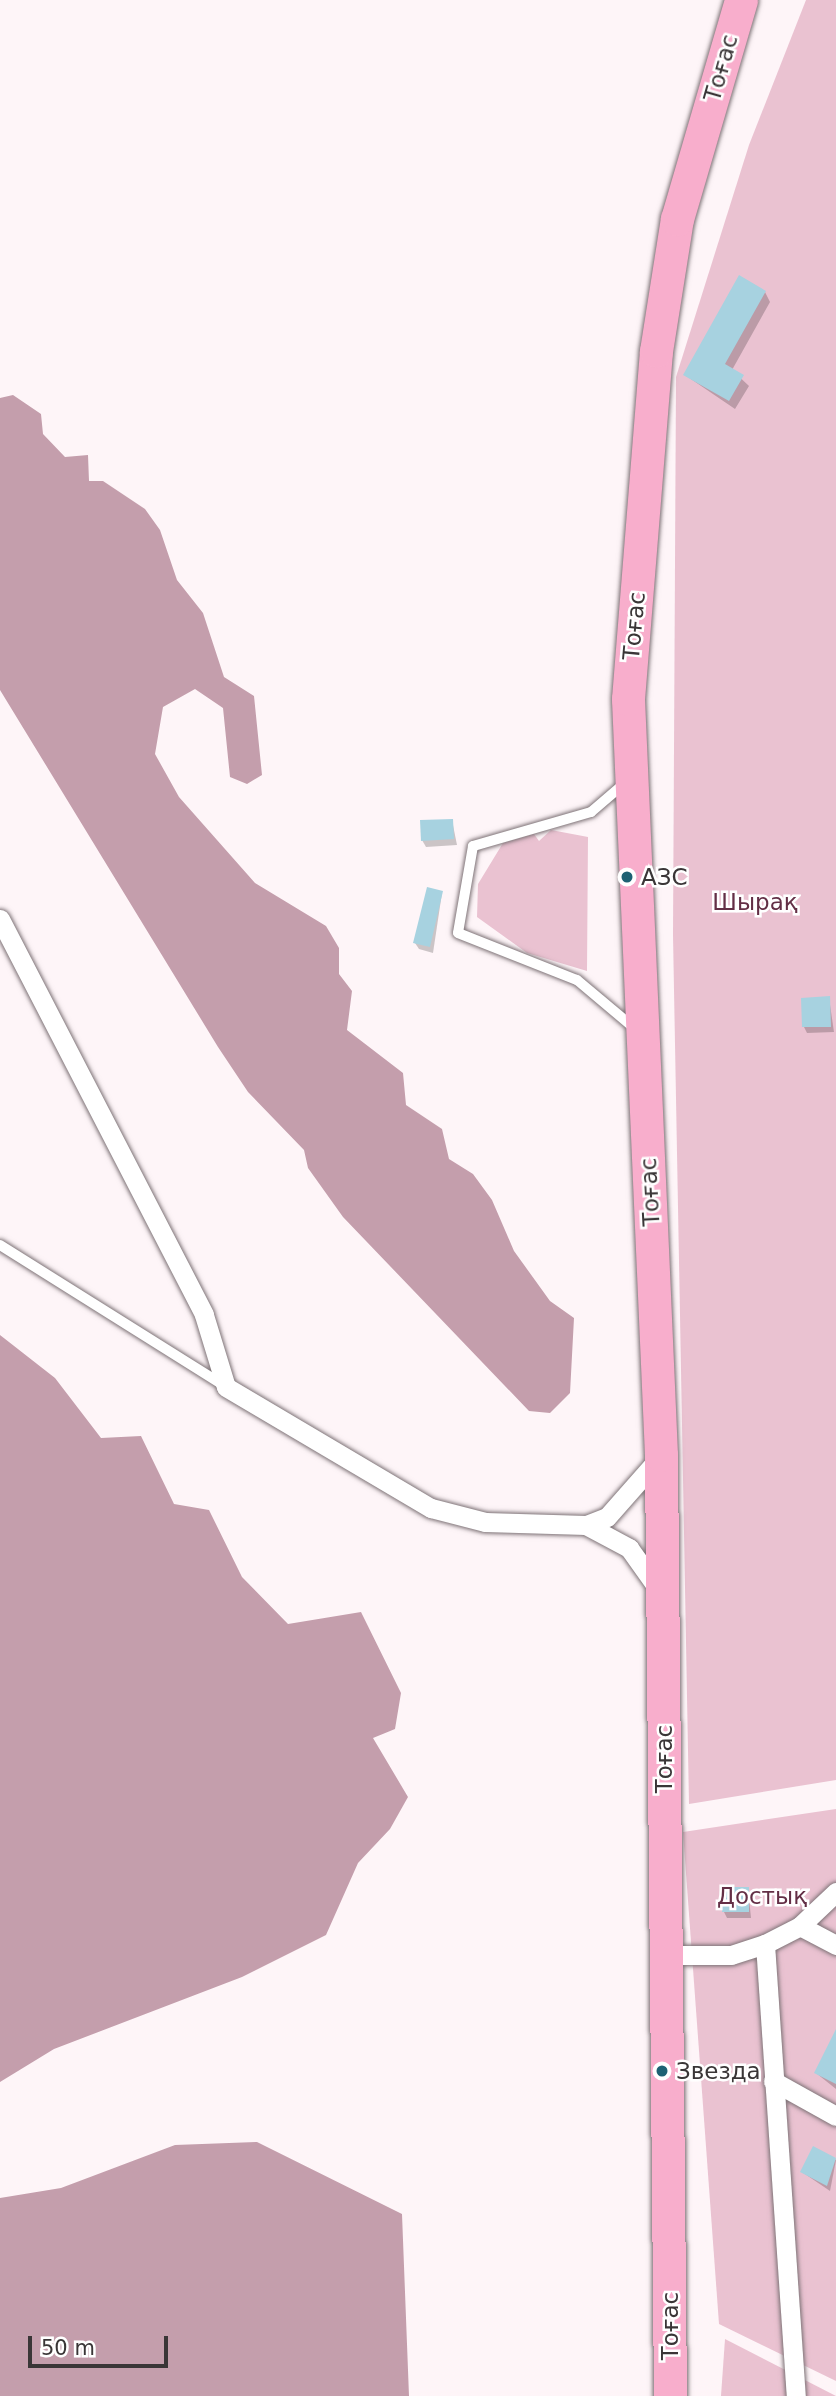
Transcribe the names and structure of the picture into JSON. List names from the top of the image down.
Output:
{
  "streets": {
    "highway": ["Тоғас"]
  },
  "parks": ["Шырақ", "Достық"],
  "places": ["АЗС", "Звезда"],
  "scale_bar": "50 m"
}
